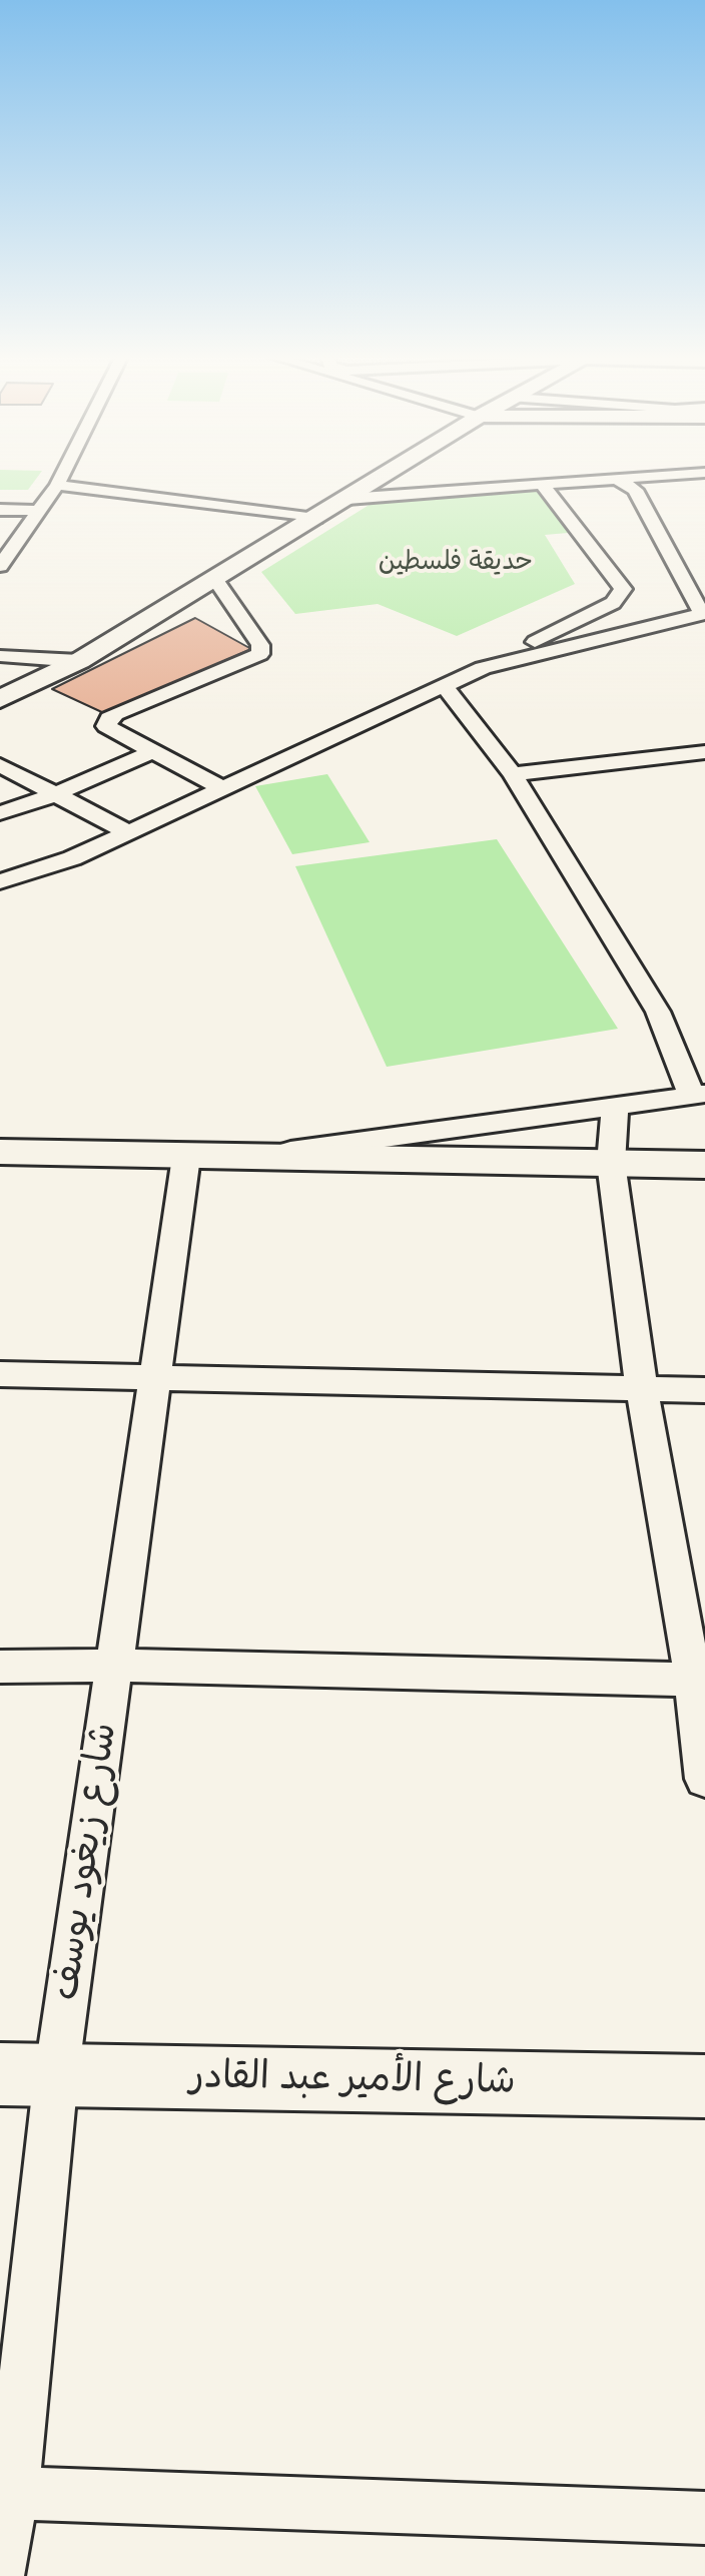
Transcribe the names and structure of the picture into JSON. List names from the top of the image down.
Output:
{
  "streets": {
    "main road": ["شارع الأمير عبد القادر"],
    "street": ["شارع زيغود يوسف"]
  },
  "crossings": [
    ["شارع زيغود يوسف", "شارع الأمير عبد القادر"]
  ],
  "parks": ["حديقة فلسطين"]
}
